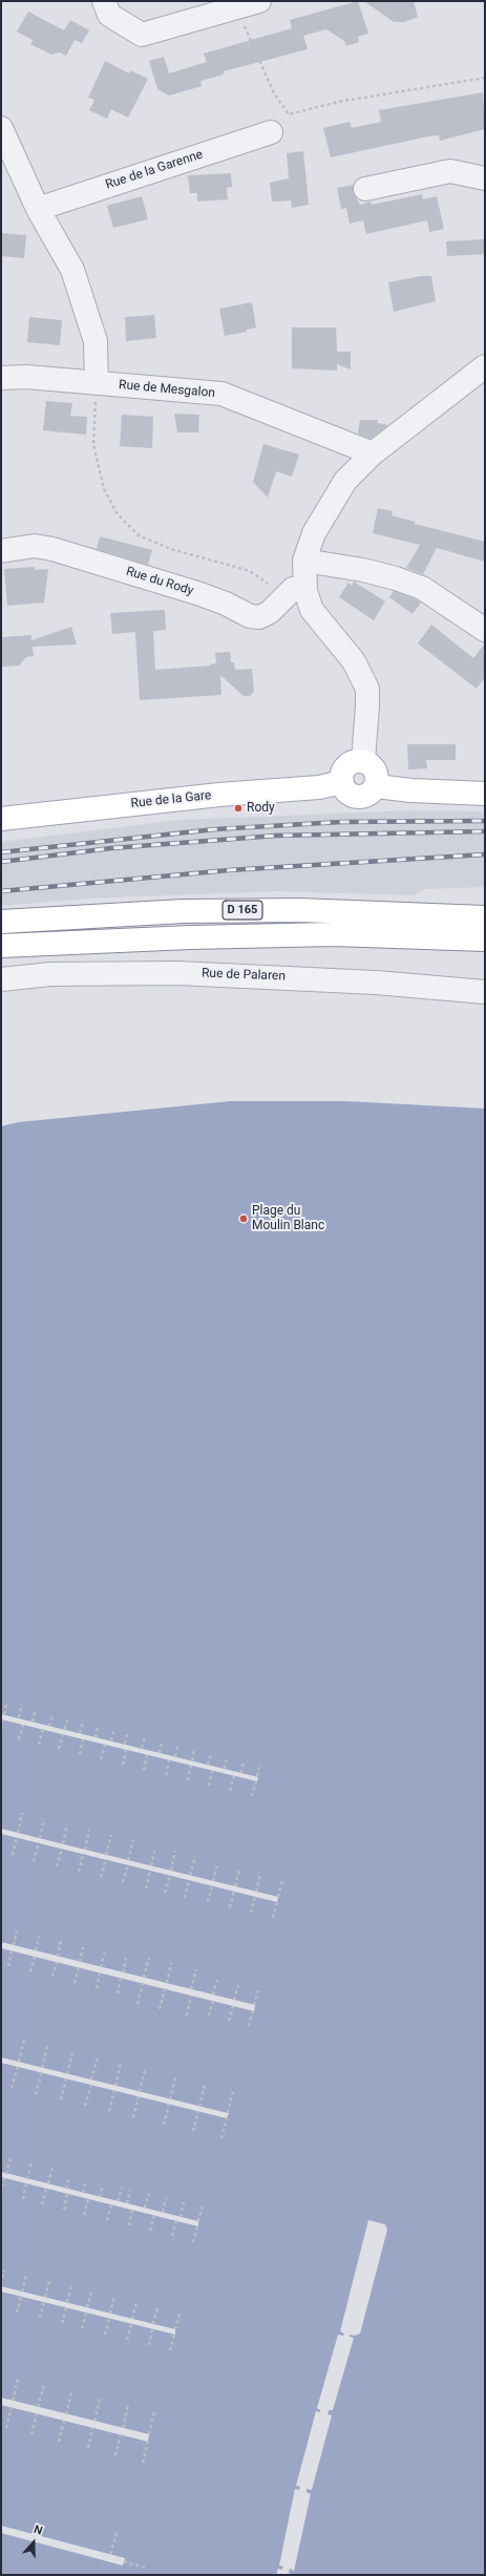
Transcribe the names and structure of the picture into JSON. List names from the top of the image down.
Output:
{
  "streets": {
    "main road": ["Rue de la Gare", "D 165"],
    "street": [
      "Rue de la Garenne",
      "Rue de Mesgalon",
      "Rue du Rody",
      "Rue de Palaren"
    ]
  },
  "places": ["Rody", "Plage du Moulin Blanc"],
  "north": "top"
}
